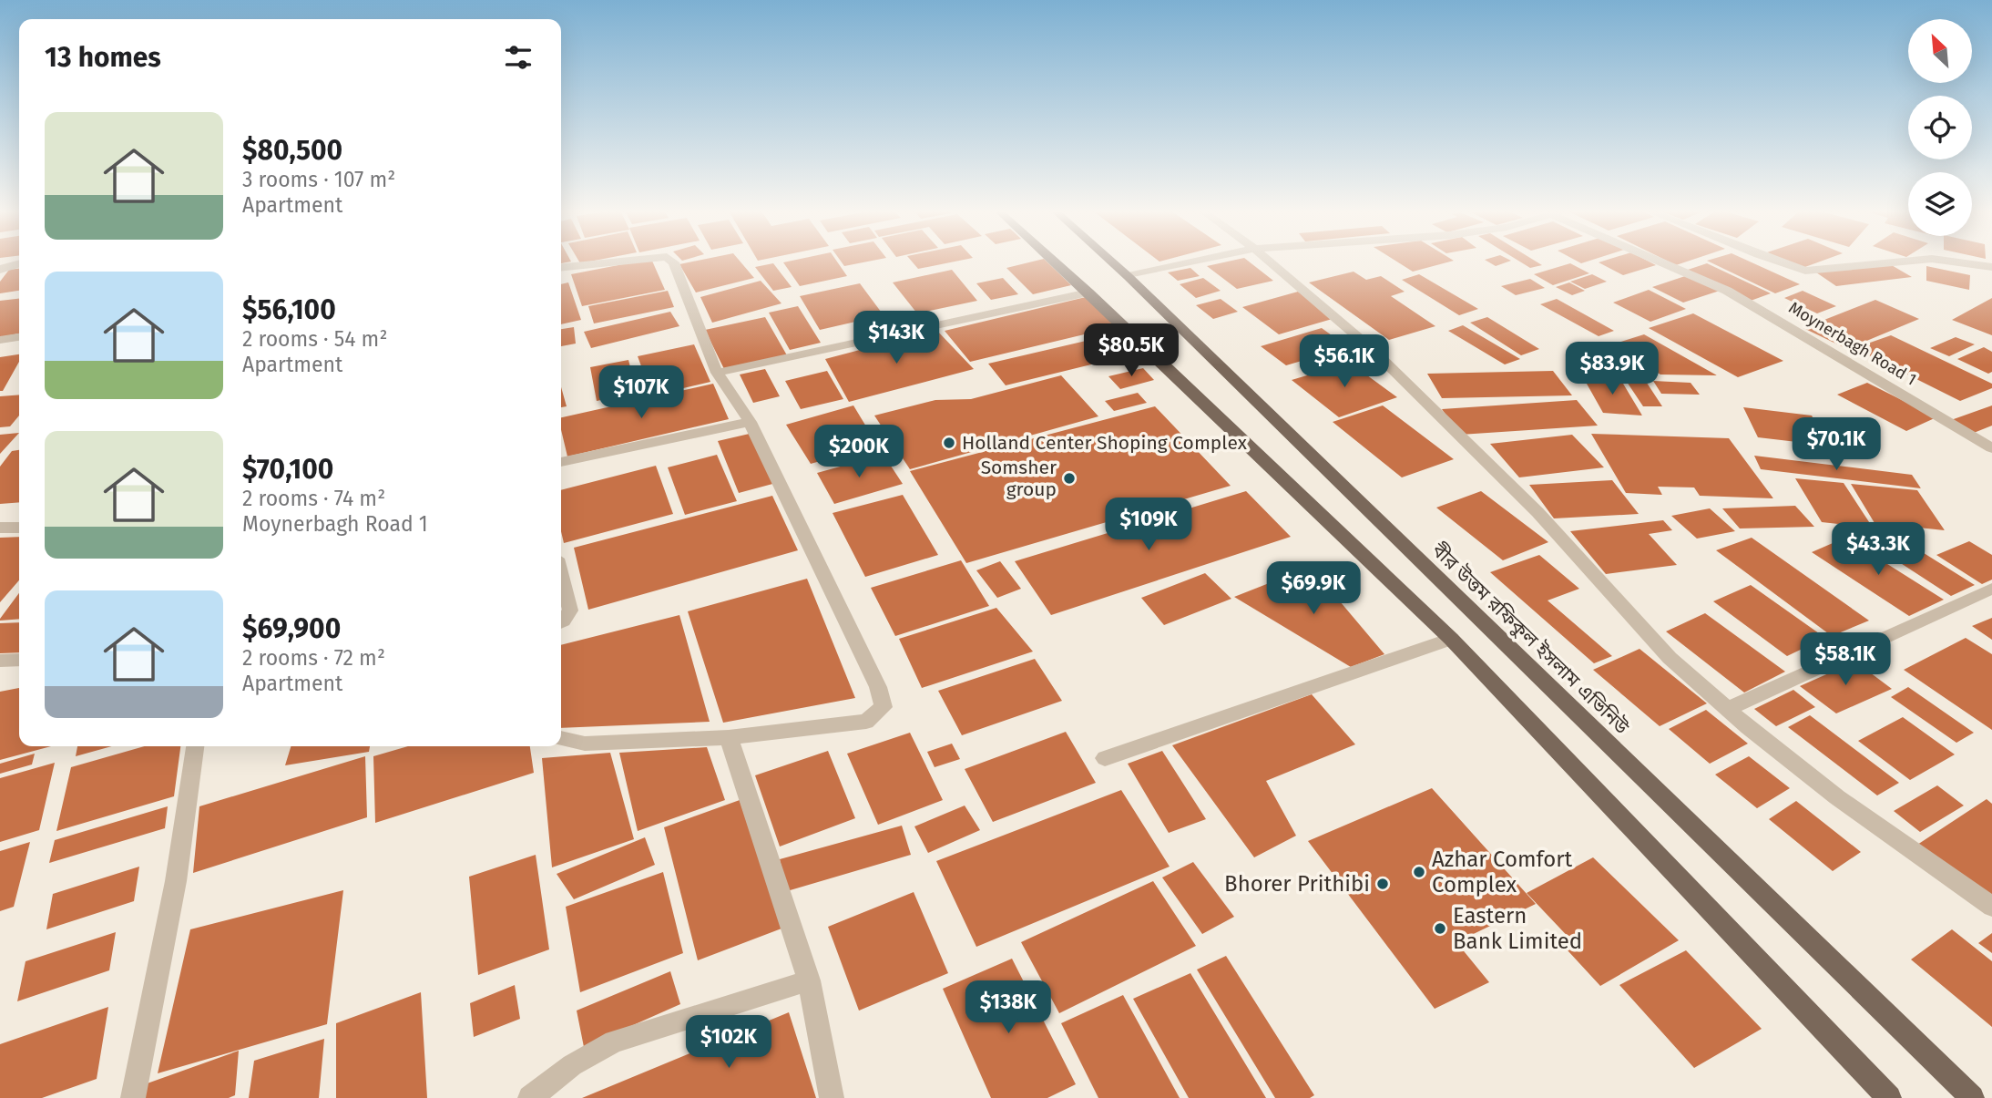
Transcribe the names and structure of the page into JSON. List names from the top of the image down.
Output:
{
  "streets": {
    "main road": ["বীর উত্তম রফিকুল ইসলাম এভিনিউ"],
    "street": ["Moynerbagh Road 1"]
  },
  "places": [
    "Holland Center Shoping Complex",
    "Somsher group",
    "Azhar Comfort Complex",
    "Bhorer Prithibi",
    "Eastern Bank Limited"
  ],
  "north": "top left",
  "page": {
    "heading": "13 homes",
    "list": [
      {
        "name": "$80,500",
        "note": "3 rooms · 107 m² · Apartment"
      },
      {
        "name": "$56,100",
        "note": "2 rooms · 54 m² · Apartment"
      },
      {
        "name": "$70,100",
        "note": "2 rooms · 74 m² · Moynerbagh Road 1"
      },
      {
        "name": "$69,900",
        "note": "2 rooms · 72 m² · Apartment"
      }
    ],
    "price": [
      "$143K",
      "$80.5K",
      "$56.1K",
      "$83.9K",
      "$107K",
      "$70.1K",
      "$200K",
      "$109K",
      "$43.3K",
      "$69.9K",
      "$58.1K",
      "$138K",
      "$102K"
    ]
  }
}
